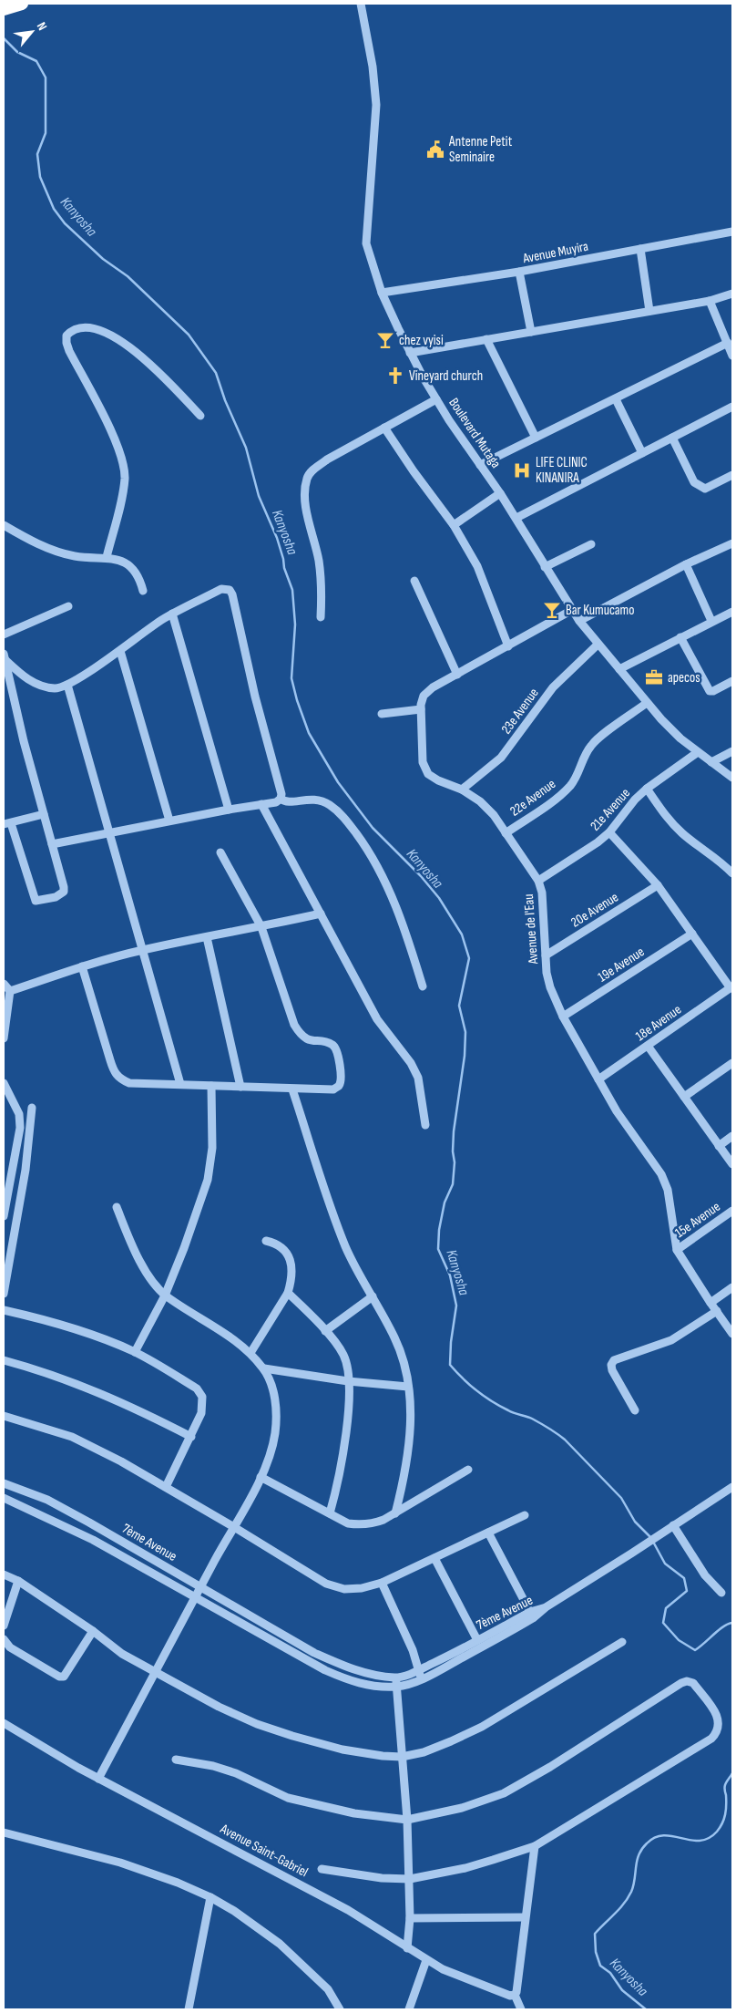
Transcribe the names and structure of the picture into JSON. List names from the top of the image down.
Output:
{
  "streets": {
    "street": [
      "Avenue Muyira",
      "Boulevard Mutaga",
      "23e Avenue",
      "22e Avenue",
      "21e Avenue",
      "20e Avenue",
      "Avenue de l'Eau",
      "19e Avenue",
      "18e Avenue",
      "15e Avenue",
      "7ème Avenue",
      "Avenue Saint-Gabriel"
    ]
  },
  "crossings": [
    ["Avenue Muyira", "Boulevard Mutaga"],
    ["Boulevard Mutaga", "23e Avenue"],
    ["Boulevard Mutaga", "22e Avenue"],
    ["Boulevard Mutaga", "21e Avenue"],
    ["Boulevard Mutaga", "Avenue de l'Eau"],
    ["23e Avenue", "Avenue de l'Eau"],
    ["22e Avenue", "Avenue de l'Eau"],
    ["21e Avenue", "Avenue de l'Eau"],
    ["20e Avenue", "Avenue de l'Eau"],
    ["Avenue de l'Eau", "19e Avenue"],
    ["Avenue de l'Eau", "18e Avenue"],
    ["Avenue de l'Eau", "15e Avenue"]
  ],
  "water": ["Kanyosha"],
  "places": {
    "public building": ["Antenne Petit Seminaire"],
    "bar": ["chez vyisi", "Bar Kumucamo"],
    "church": ["Vineyard church"],
    "hospital": ["LIFE CLINIC KINANIRA"],
    "office": ["apecos"]
  },
  "north": "top right"
}
